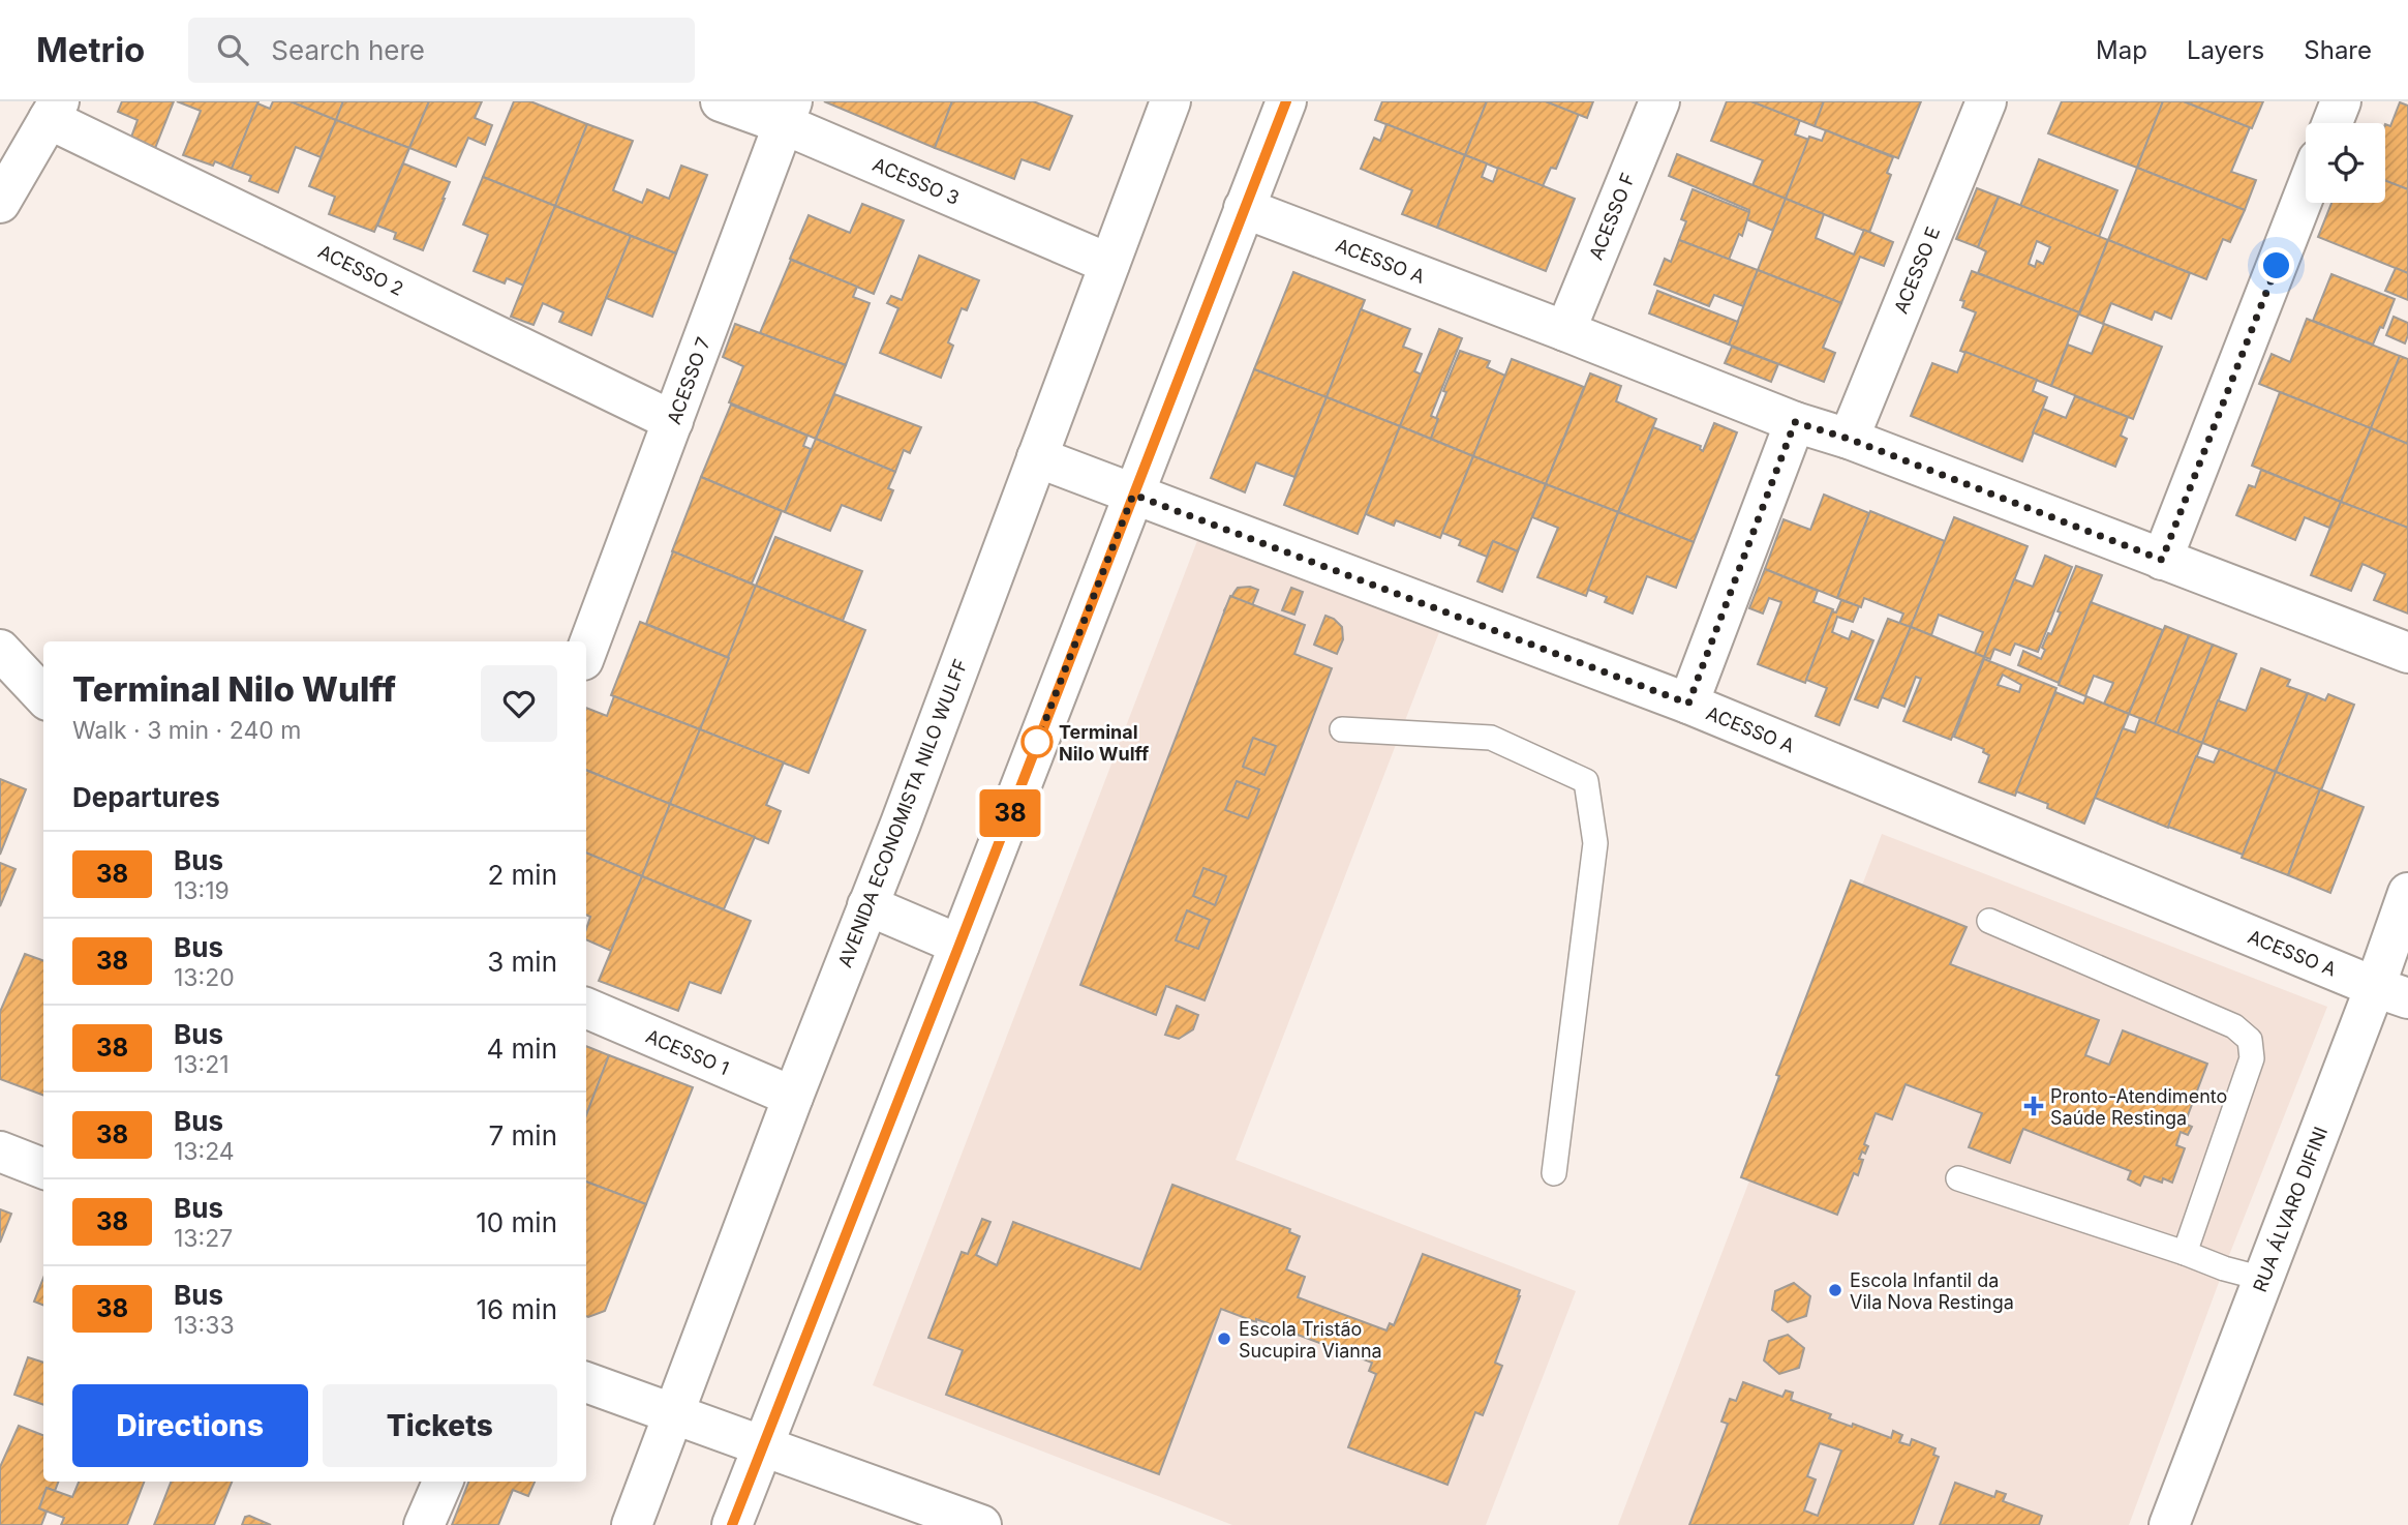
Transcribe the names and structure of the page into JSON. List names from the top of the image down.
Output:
{
  "streets": {
    "street": [
      "ACESSO 3",
      "ACESSO F",
      "ACESSO A",
      "ACESSO 2",
      "ACESSO E",
      "ACESSO 7",
      "AVENIDA ECONOMISTA NILO WULFF",
      "ACESSO 1",
      "RUA ÁLVARO DIFINI"
    ]
  },
  "crossings": [
    ["ACESSO 3", "ACESSO 7"],
    ["ACESSO 3", "AVENIDA ECONOMISTA NILO WULFF"],
    ["ACESSO F", "ACESSO A"],
    ["ACESSO A", "ACESSO E"],
    ["ACESSO A", "AVENIDA ECONOMISTA NILO WULFF"],
    ["ACESSO A", "RUA ÁLVARO DIFINI"],
    ["ACESSO 2", "ACESSO 7"],
    ["AVENIDA ECONOMISTA NILO WULFF", "ACESSO 1"]
  ],
  "places": {
    "other": ["Terminal Nilo Wulff", "Escola Infantil da Vila Nova Restinga", "Escola Tristão Sucupira Vianna"],
    "health": ["Pronto-Atendimento Saúde Restinga"]
  },
  "lines": ["bus line 38"],
  "page": {
    "header": "Metrio",
    "search": "Search here",
    "nav": ["Map", "Layers", "Share"],
    "on_map": "38",
    "heading": [
      ["Terminal Nilo Wulff", "Walk · 3 min · 240 m"],
      "Departures"
    ],
    "list": [
      {
        "mark": "38",
        "name": "Bus",
        "note": "13:19",
        "value": "2 min"
      },
      {
        "mark": "38",
        "name": "Bus",
        "note": "13:20",
        "value": "3 min"
      },
      {
        "mark": "38",
        "name": "Bus",
        "note": "13:21",
        "value": "4 min"
      },
      {
        "mark": "38",
        "name": "Bus",
        "note": "13:24",
        "value": "7 min"
      },
      {
        "mark": "38",
        "name": "Bus",
        "note": "13:27",
        "value": "10 min"
      },
      {
        "mark": "38",
        "name": "Bus",
        "note": "13:33",
        "value": "16 min"
      }
    ],
    "buttons": ["Directions", "Tickets"]
  }
}
